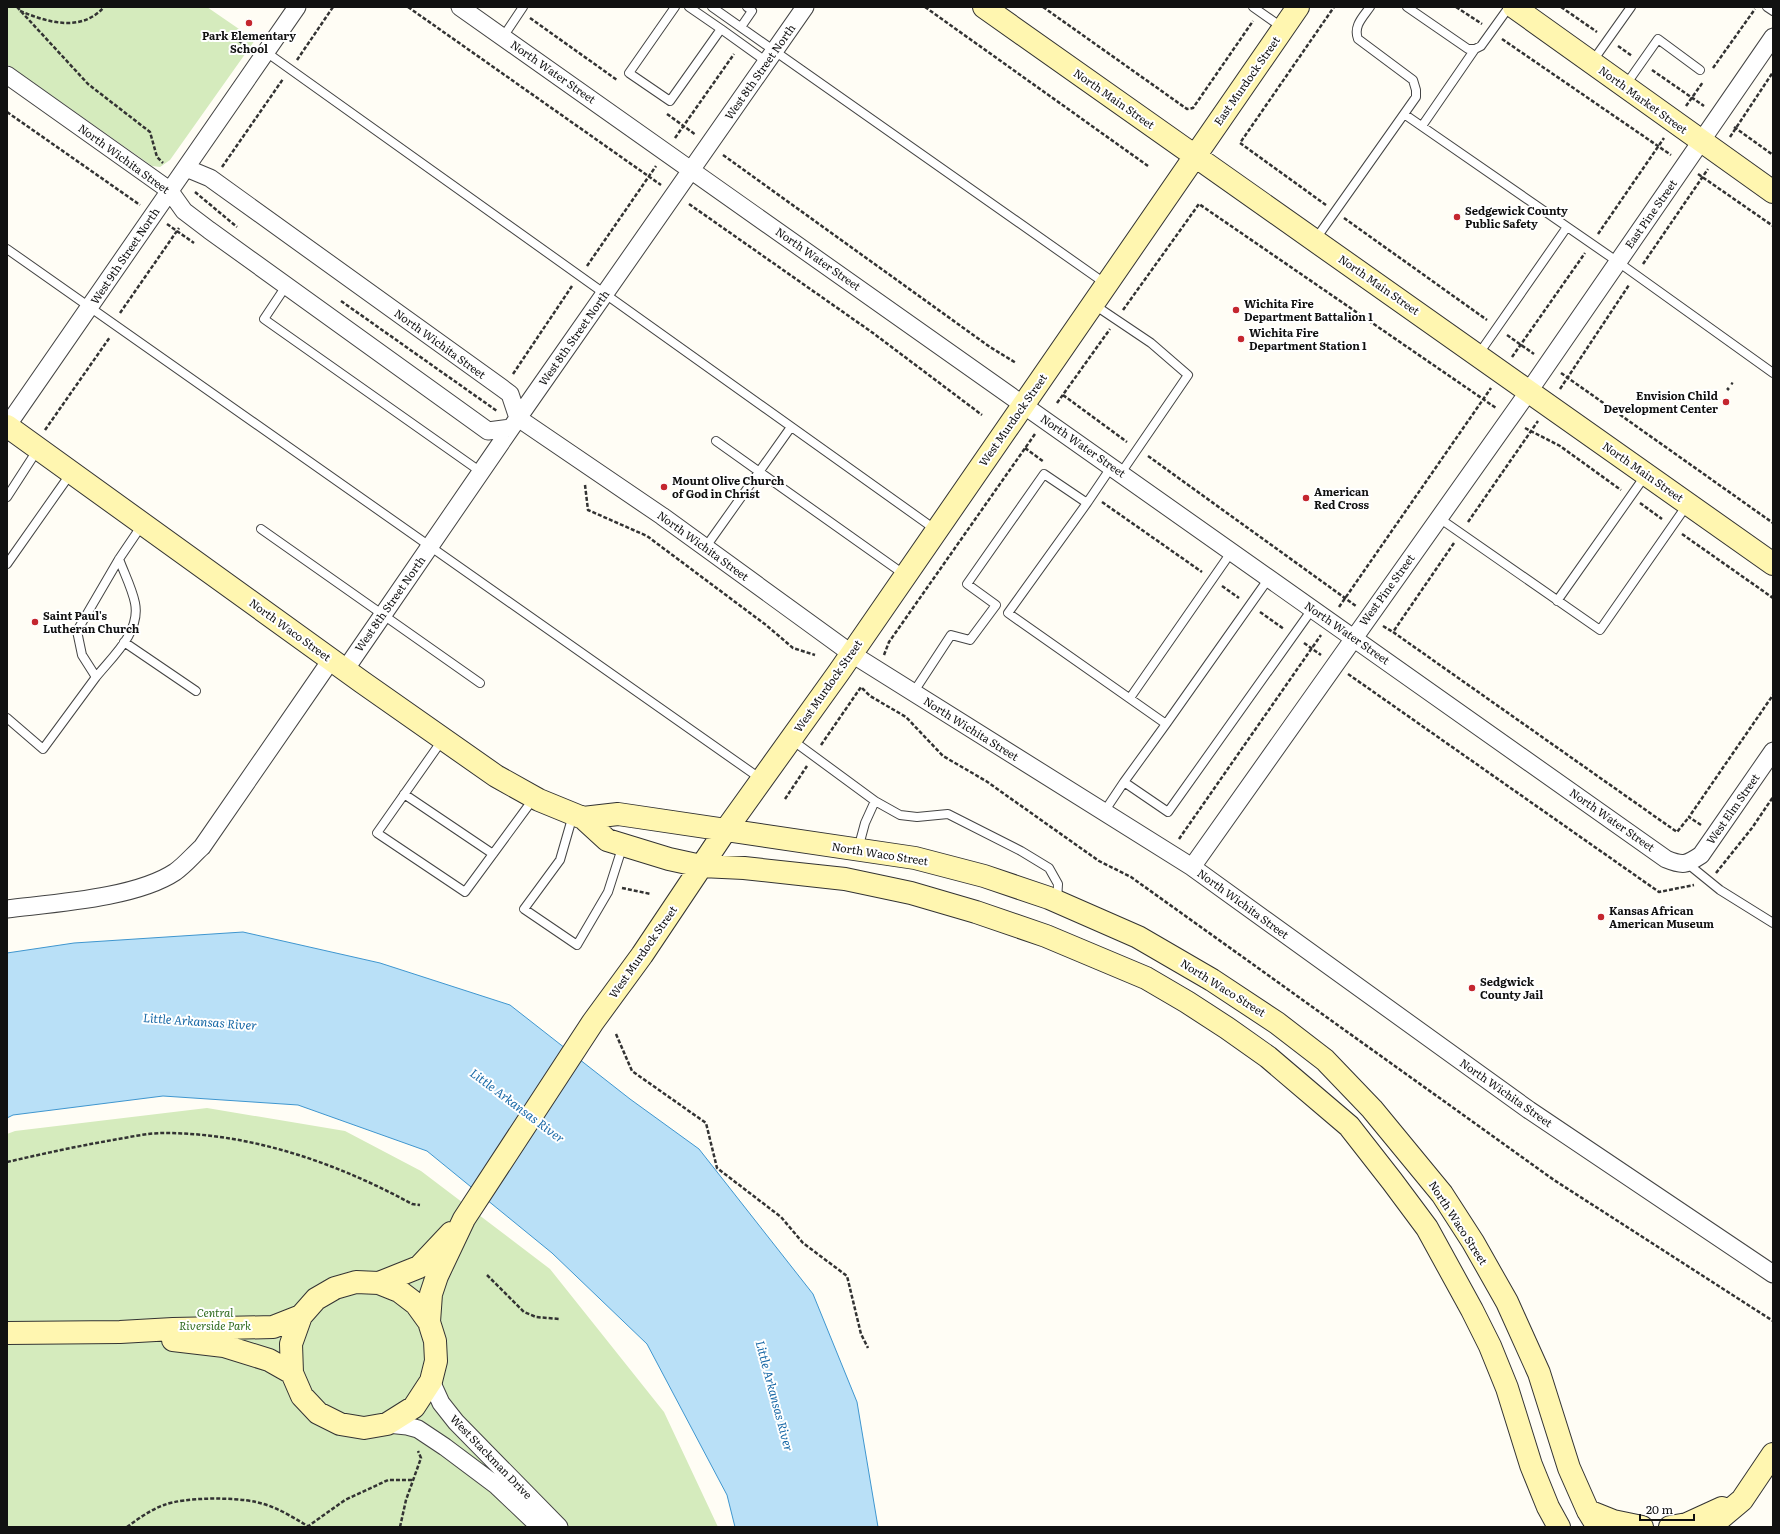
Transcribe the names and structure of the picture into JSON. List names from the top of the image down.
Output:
{
  "streets": {
    "street": [
      "North Water Street",
      "West 8th Street North",
      "East Murdock Street",
      "North Main Street",
      "North Market Street",
      "North Wichita Street",
      "East Pine Street",
      "West 9th Street North",
      "West Murdock Street",
      "West Pine Street",
      "North Waco Street",
      "West Elm Street",
      "West Stackman Drive"
    ]
  },
  "crossings": [
    ["North Water Street", "West 8th Street North"],
    ["North Water Street", "West Murdock Street"],
    ["North Water Street", "West Pine Street"],
    ["North Water Street", "West Elm Street"],
    ["West 8th Street North", "North Wichita Street"],
    ["West 8th Street North", "North Waco Street"],
    ["East Murdock Street", "North Main Street"],
    ["East Murdock Street", "West Murdock Street"],
    ["North Main Street", "East Pine Street"],
    ["North Main Street", "West Murdock Street"],
    ["North Main Street", "West Pine Street"],
    ["North Market Street", "East Pine Street"],
    ["North Wichita Street", "West 9th Street North"],
    ["North Wichita Street", "West Murdock Street"],
    ["North Wichita Street", "West Pine Street"],
    ["East Pine Street", "West Pine Street"],
    ["West 9th Street North", "North Waco Street"],
    ["West Murdock Street", "North Waco Street"],
    ["West Murdock Street", "West Stackman Drive"]
  ],
  "water": ["Little Arkansas River"],
  "parks": ["Central Riverside Park"],
  "places": [
    "Park Elementary School",
    "Sedgewick County Public Safety",
    "Wichita Fire Department Battalion 1",
    "Wichita Fire Department Station 1",
    "Envision Child Development Center",
    "Mount Olive Church of God in Christ",
    "American Red Cross",
    "Saint Paul's Lutheran Church",
    "Kansas African American Museum",
    "Sedgwick County Jail"
  ],
  "scale_bar": "20 m"
}
